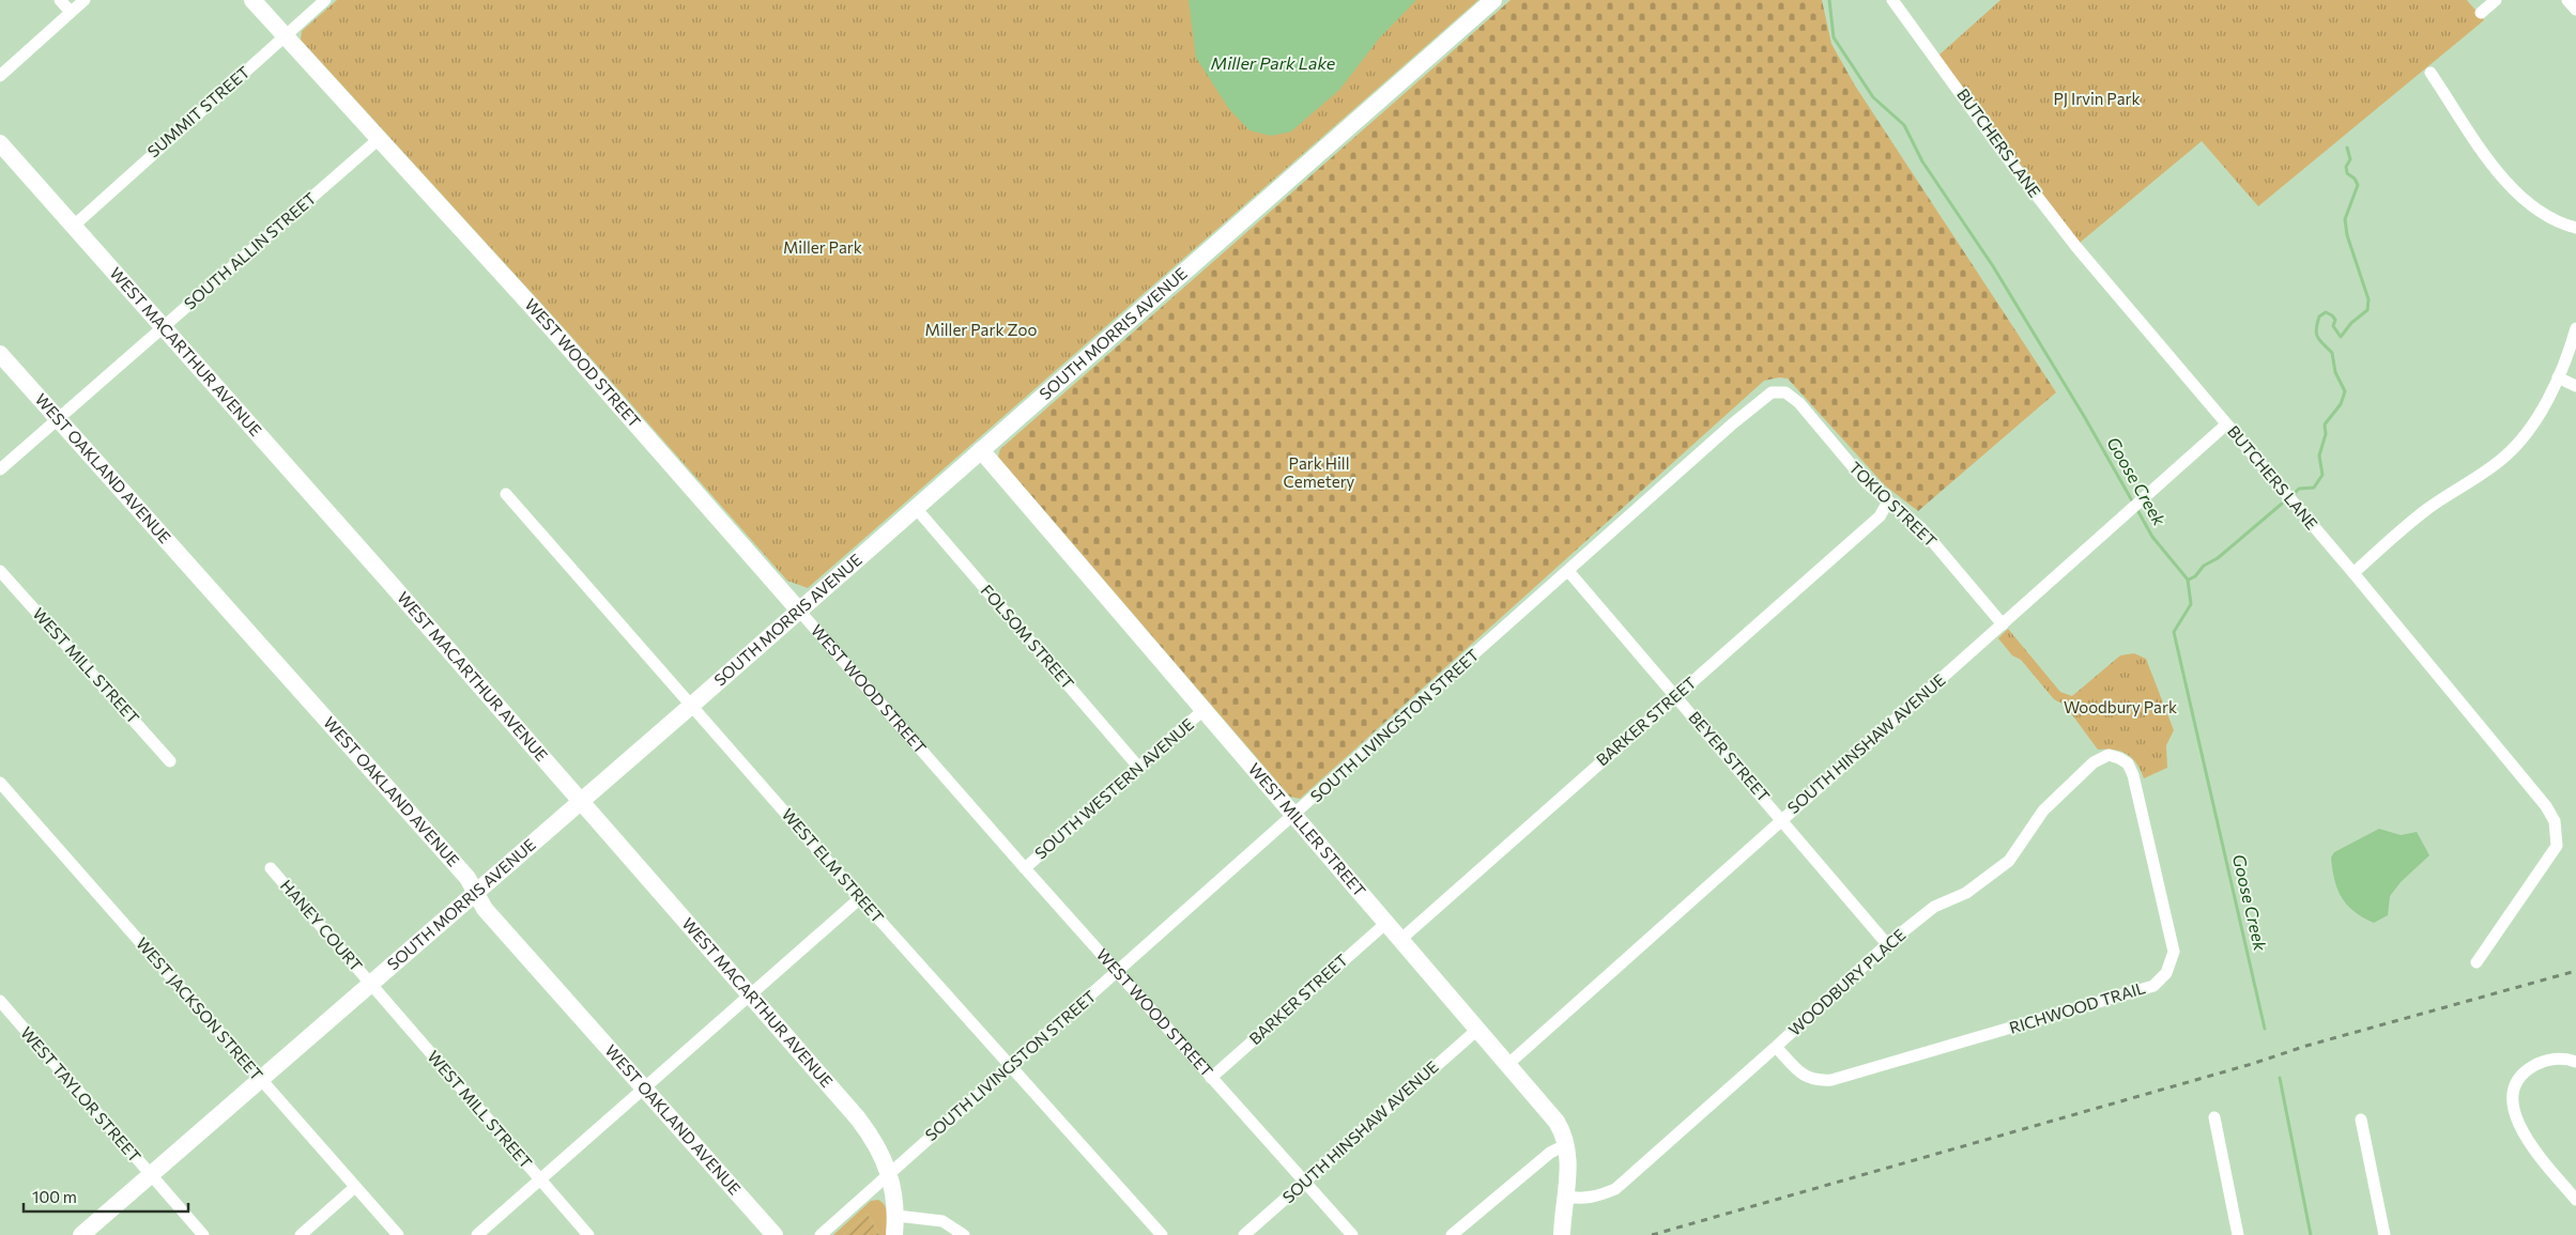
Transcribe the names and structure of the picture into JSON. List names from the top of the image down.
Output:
{
  "streets": {
    "main road": [
      "SOUTH MORRIS AVENUE",
      "WEST MACARTHUR AVENUE",
      "WEST WOOD STREET",
      "WEST OAKLAND AVENUE",
      "WEST MILLER STREET"
    ],
    "street": [
      "SUMMIT STREET",
      "BUTCHERS LANE",
      "SOUTH ALLIN STREET",
      "TOKIO STREET",
      "FOLSOM STREET",
      "WEST MILL STREET",
      "BARKER STREET",
      "SOUTH LIVINGSTON STREET",
      "SOUTH HINSHAW AVENUE",
      "BEYER STREET",
      "SOUTH WESTERN AVENUE",
      "WEST ELM STREET",
      "HANEY COURT",
      "WOODBURY PLACE",
      "RICHWOOD TRAIL",
      "WEST JACKSON STREET",
      "WEST TAYLOR STREET"
    ]
  },
  "crossings": [
    ["SUMMIT STREET", "WEST MACARTHUR AVENUE"],
    ["SUMMIT STREET", "WEST WOOD STREET"],
    ["BUTCHERS LANE", "SOUTH HINSHAW AVENUE"],
    ["SOUTH ALLIN STREET", "WEST MACARTHUR AVENUE"],
    ["SOUTH ALLIN STREET", "WEST WOOD STREET"],
    ["SOUTH ALLIN STREET", "WEST OAKLAND AVENUE"],
    ["SOUTH MORRIS AVENUE", "WEST MACARTHUR AVENUE"],
    ["SOUTH MORRIS AVENUE", "WEST WOOD STREET"],
    ["SOUTH MORRIS AVENUE", "WEST OAKLAND AVENUE"],
    ["SOUTH MORRIS AVENUE", "FOLSOM STREET"],
    ["SOUTH MORRIS AVENUE", "WEST MILL STREET"],
    ["SOUTH MORRIS AVENUE", "WEST MILLER STREET"],
    ["SOUTH MORRIS AVENUE", "WEST ELM STREET"],
    ["SOUTH MORRIS AVENUE", "HANEY COURT"],
    ["SOUTH MORRIS AVENUE", "WEST JACKSON STREET"],
    ["SOUTH MORRIS AVENUE", "WEST TAYLOR STREET"],
    ["WEST MACARTHUR AVENUE", "SOUTH LIVINGSTON STREET"],
    ["WEST WOOD STREET", "BARKER STREET"],
    ["WEST WOOD STREET", "SOUTH LIVINGSTON STREET"],
    ["WEST WOOD STREET", "SOUTH HINSHAW AVENUE"],
    ["WEST WOOD STREET", "SOUTH WESTERN AVENUE"],
    ["TOKIO STREET", "BARKER STREET"],
    ["TOKIO STREET", "SOUTH LIVINGSTON STREET"],
    ["TOKIO STREET", "SOUTH HINSHAW AVENUE"],
    ["FOLSOM STREET", "SOUTH WESTERN AVENUE"],
    ["WEST MILL STREET", "HANEY COURT"],
    ["BARKER STREET", "BEYER STREET"],
    ["BARKER STREET", "WEST MILLER STREET"],
    ["SOUTH LIVINGSTON STREET", "BEYER STREET"],
    ["SOUTH LIVINGSTON STREET", "WEST MILLER STREET"],
    ["SOUTH LIVINGSTON STREET", "WEST ELM STREET"],
    ["SOUTH HINSHAW AVENUE", "BEYER STREET"],
    ["SOUTH HINSHAW AVENUE", "WEST MILLER STREET"],
    ["BEYER STREET", "WOODBURY PLACE"],
    ["SOUTH WESTERN AVENUE", "WEST MILLER STREET"],
    ["WEST MILLER STREET", "WOODBURY PLACE"],
    ["WOODBURY PLACE", "RICHWOOD TRAIL"]
  ],
  "water": ["Miller Park Lake", "Goose Creek"],
  "parks": [
    "PJ Irvin Park",
    "Miller Park",
    "Miller Park Zoo",
    "Park Hill Cemetery",
    "Woodbury Park"
  ],
  "scale_bar": "100 m"
}
